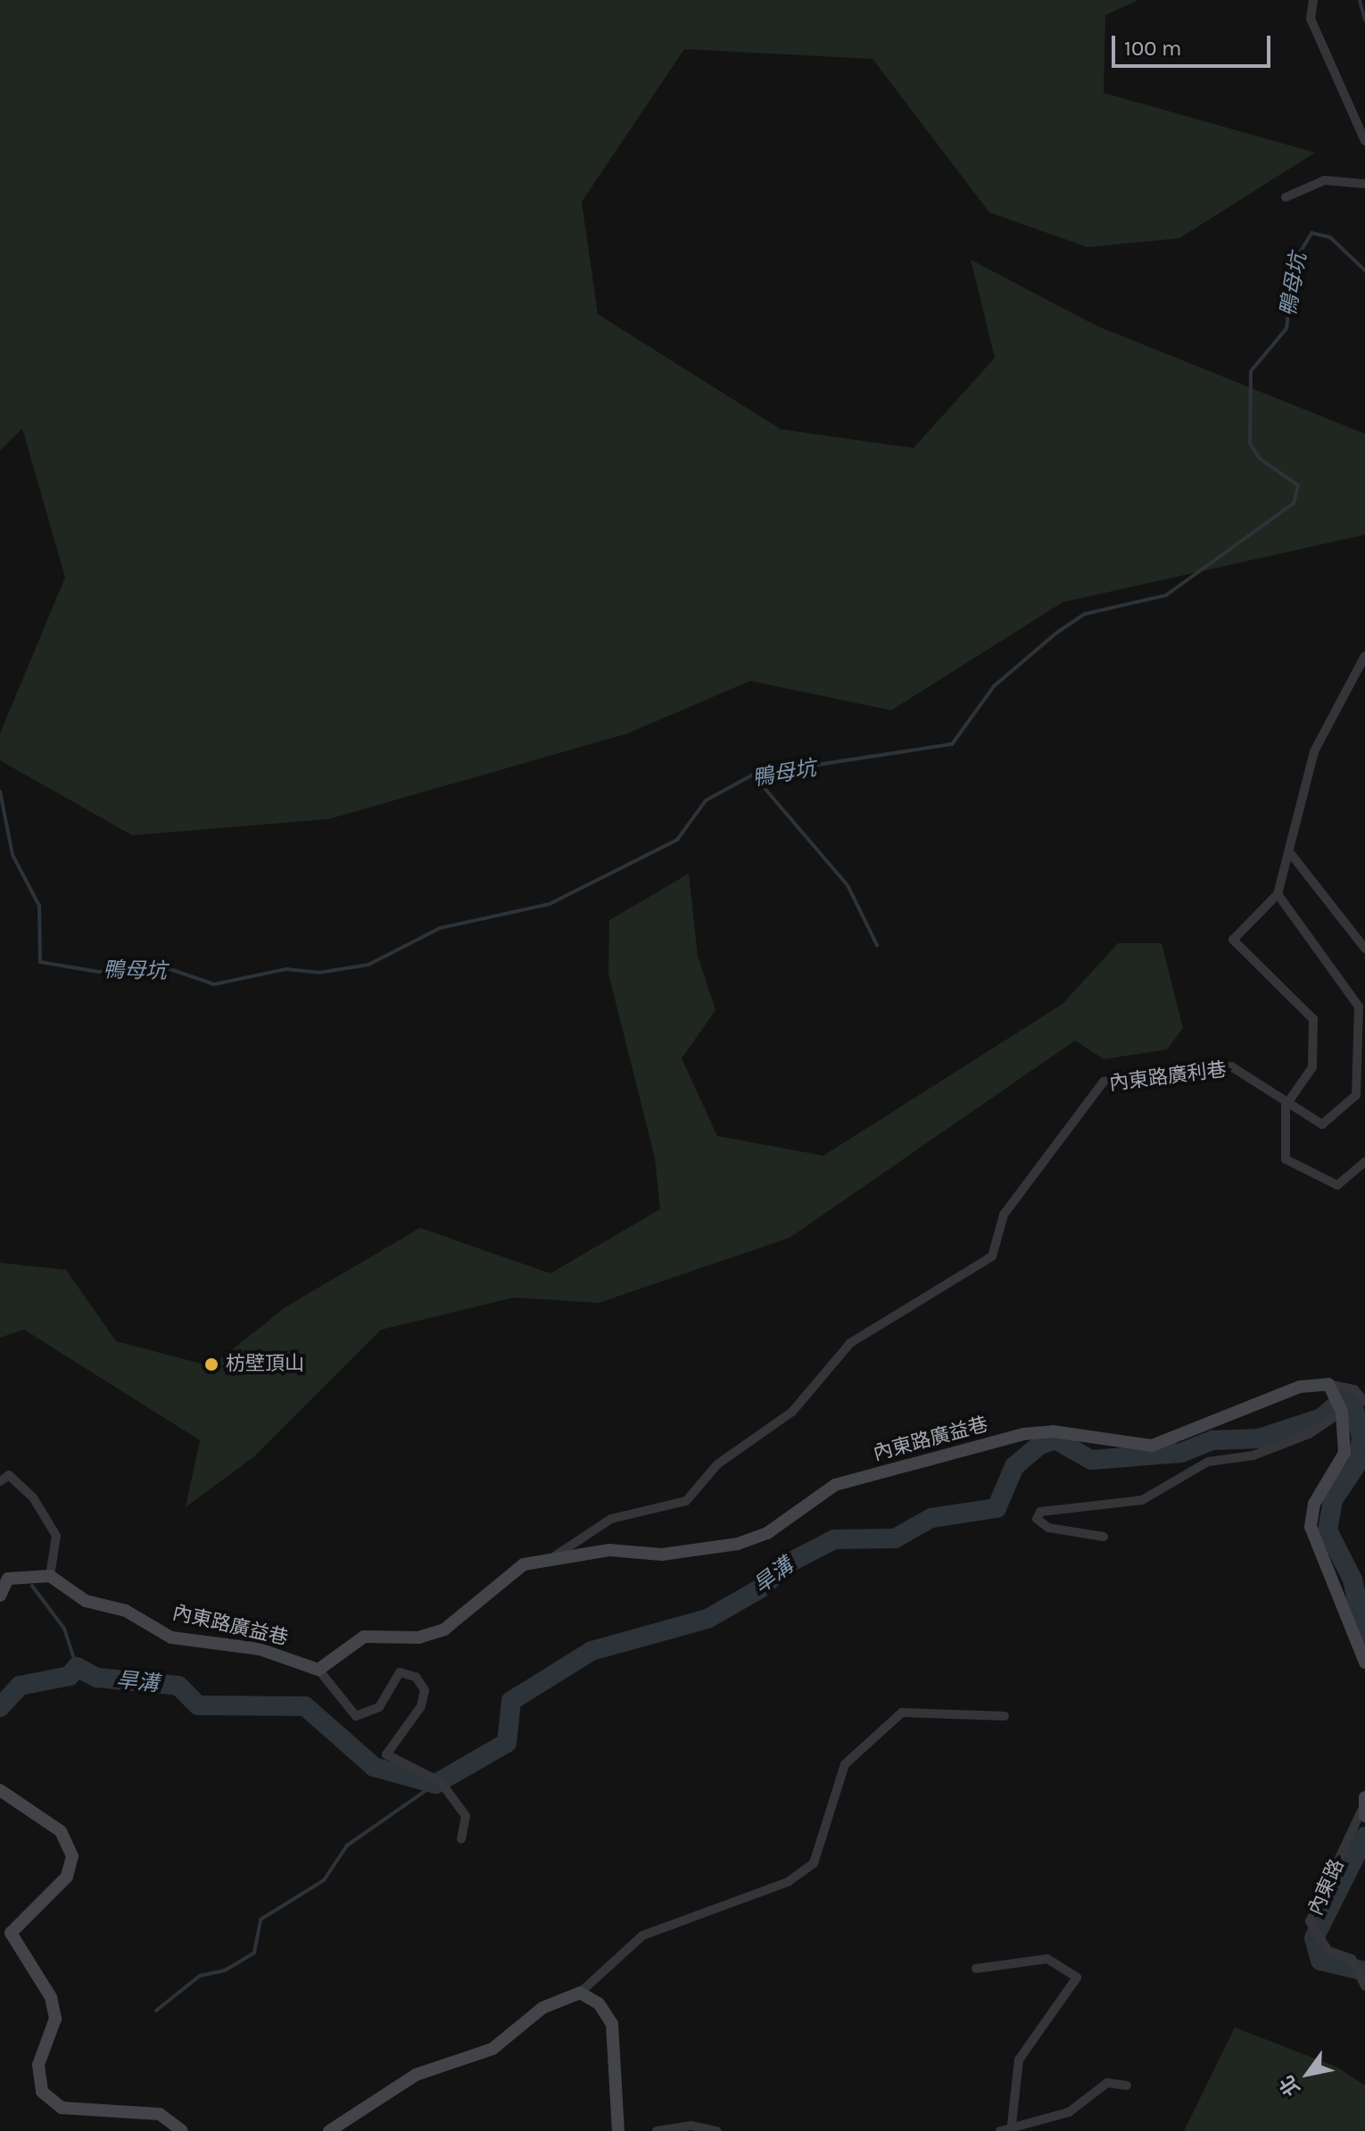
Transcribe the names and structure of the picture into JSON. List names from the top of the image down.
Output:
{
  "streets": {
    "street": ["內東路廣利巷", "內東路廣益巷", "內東路"]
  },
  "crossings": [
    ["內東路廣利巷", "內東路廣益巷"]
  ],
  "water": ["鴨母坑", "旱溝"],
  "places": ["枋壁頂山"],
  "scale_bar": "100 m",
  "north": "bottom left"
}
